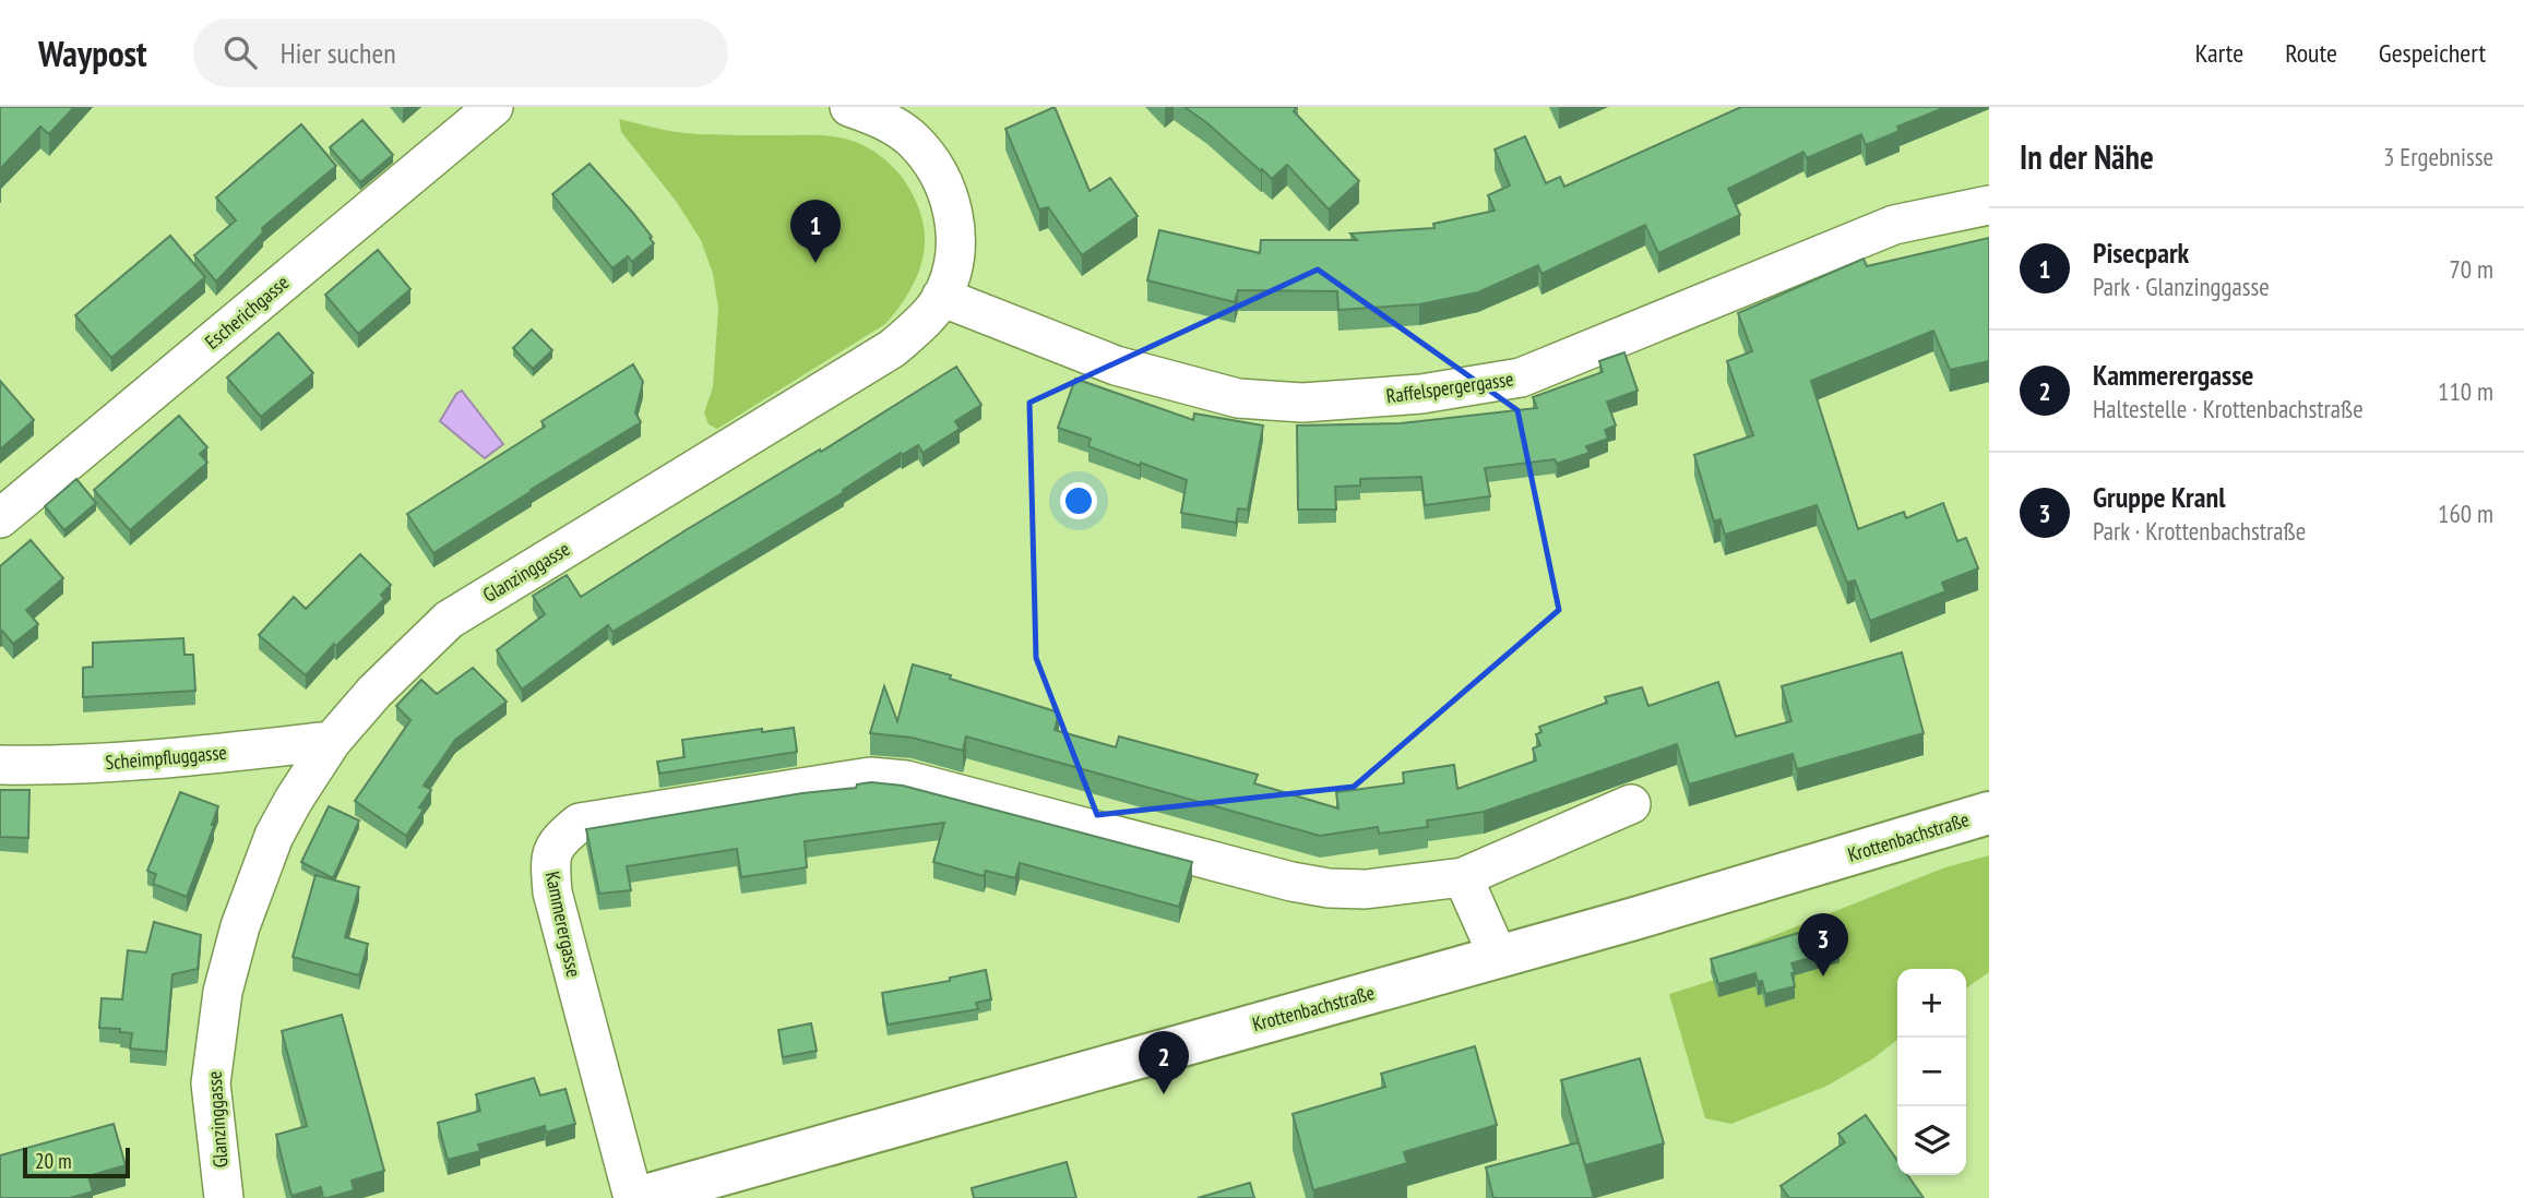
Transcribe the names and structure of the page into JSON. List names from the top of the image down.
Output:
{
  "streets": {
    "main road": ["Krottenbachstraße"],
    "street": [
      "Escherichgasse",
      "Raffelspergergasse",
      "Glanzinggasse",
      "Scheimpfluggasse",
      "Kammerergasse"
    ]
  },
  "crossings": [
    ["Raffelspergergasse", "Glanzinggasse"],
    ["Glanzinggasse", "Scheimpfluggasse"],
    ["Krottenbachstraße", "Kammerergasse"]
  ],
  "scale_bar": "20 m",
  "page": {
    "header": "Waypost",
    "search": "Hier suchen",
    "nav": ["Karte", "Route", "Gespeichert"],
    "heading": ["In der Nähe", "3 Ergebnisse"],
    "pins": ["1", "3", "2"],
    "list": [
      {
        "mark": "1",
        "name": "Pisecpark",
        "note": "Park · Glanzinggasse",
        "value": "70 m"
      },
      {
        "mark": "2",
        "name": "Kammerergasse",
        "note": "Haltestelle · Krottenbachstraße",
        "value": "110 m"
      },
      {
        "mark": "3",
        "name": "Gruppe Kranl",
        "note": "Park · Krottenbachstraße",
        "value": "160 m"
      }
    ],
    "map_buttons": ["+", "−"],
    "scale": "20 m"
  }
}
